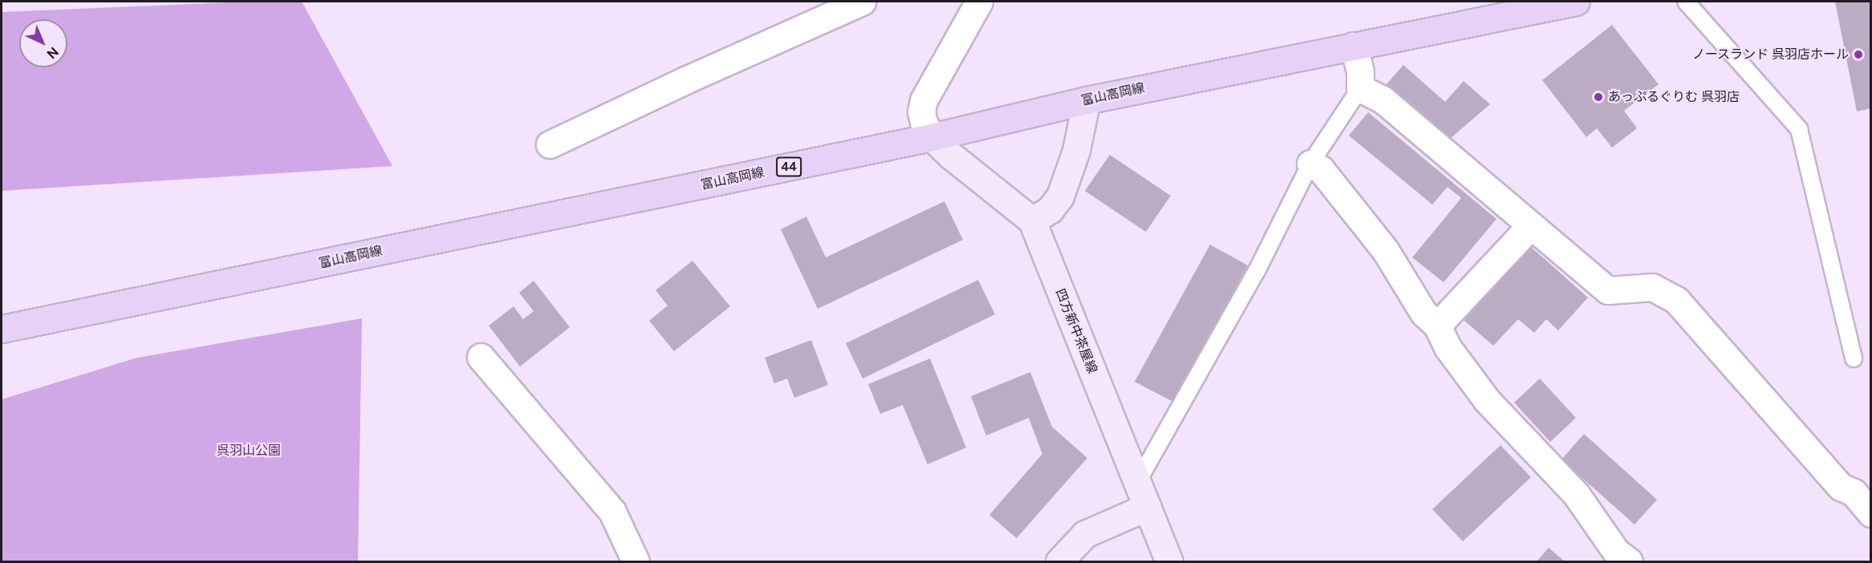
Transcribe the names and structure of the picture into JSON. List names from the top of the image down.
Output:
{
  "streets": {
    "main road": ["富山高岡線", "44", "四方新中茶屋線"]
  },
  "crossings": [
    ["富山高岡線", "四方新中茶屋線"]
  ],
  "parks": ["呉羽山公園"],
  "places": ["ノースランド 呉羽店ホール", "あっぷるぐりむ 呉羽店"],
  "north": "bottom right"
}
